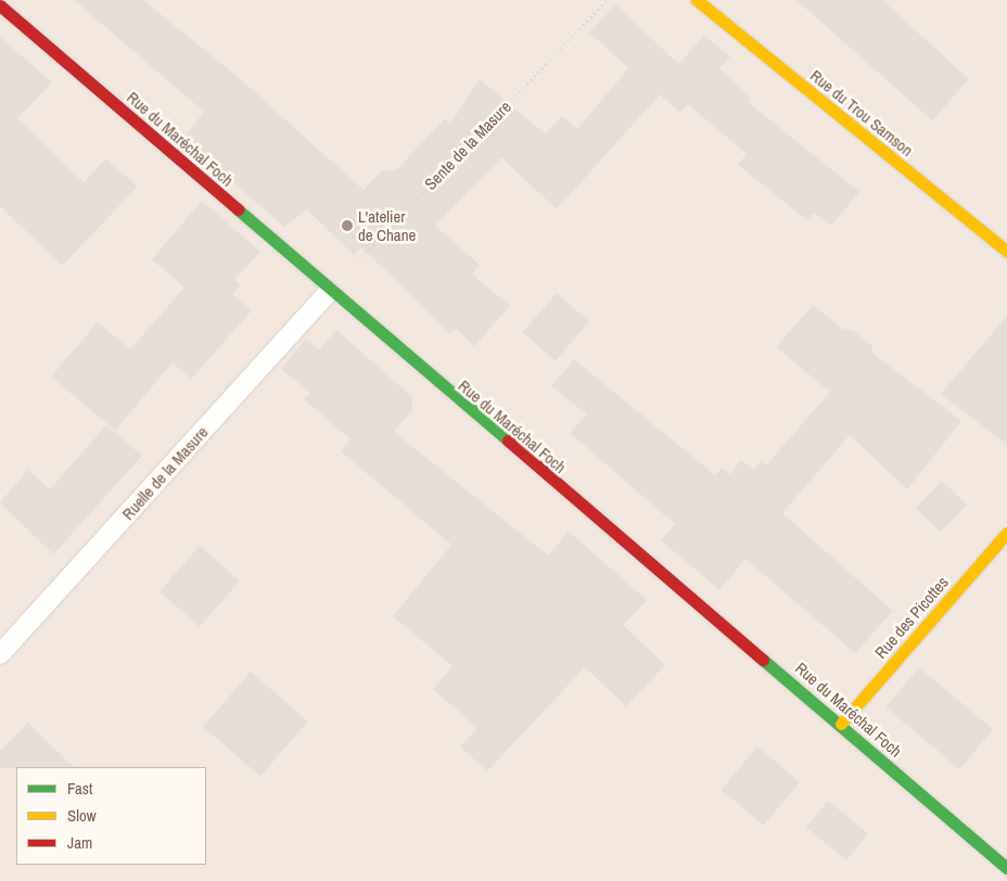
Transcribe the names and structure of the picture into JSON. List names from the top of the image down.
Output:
{
  "streets": {
    "street": ["Rue du Trou Samson", "Rue du Maréchal Foch", "Rue des Picottes"],
    "lane": ["Ruelle de la Masure"],
    "path": ["Sente de la Masure"]
  },
  "crossings": [
    ["Rue du Maréchal Foch", "Sente de la Masure"],
    ["Rue du Maréchal Foch", "Ruelle de la Masure"],
    ["Rue du Maréchal Foch", "Rue des Picottes"],
    ["Sente de la Masure", "Ruelle de la Masure"]
  ],
  "places": ["L'atelier de Chane"],
  "legend": ["Fast", "Slow", "Jam"]
}
